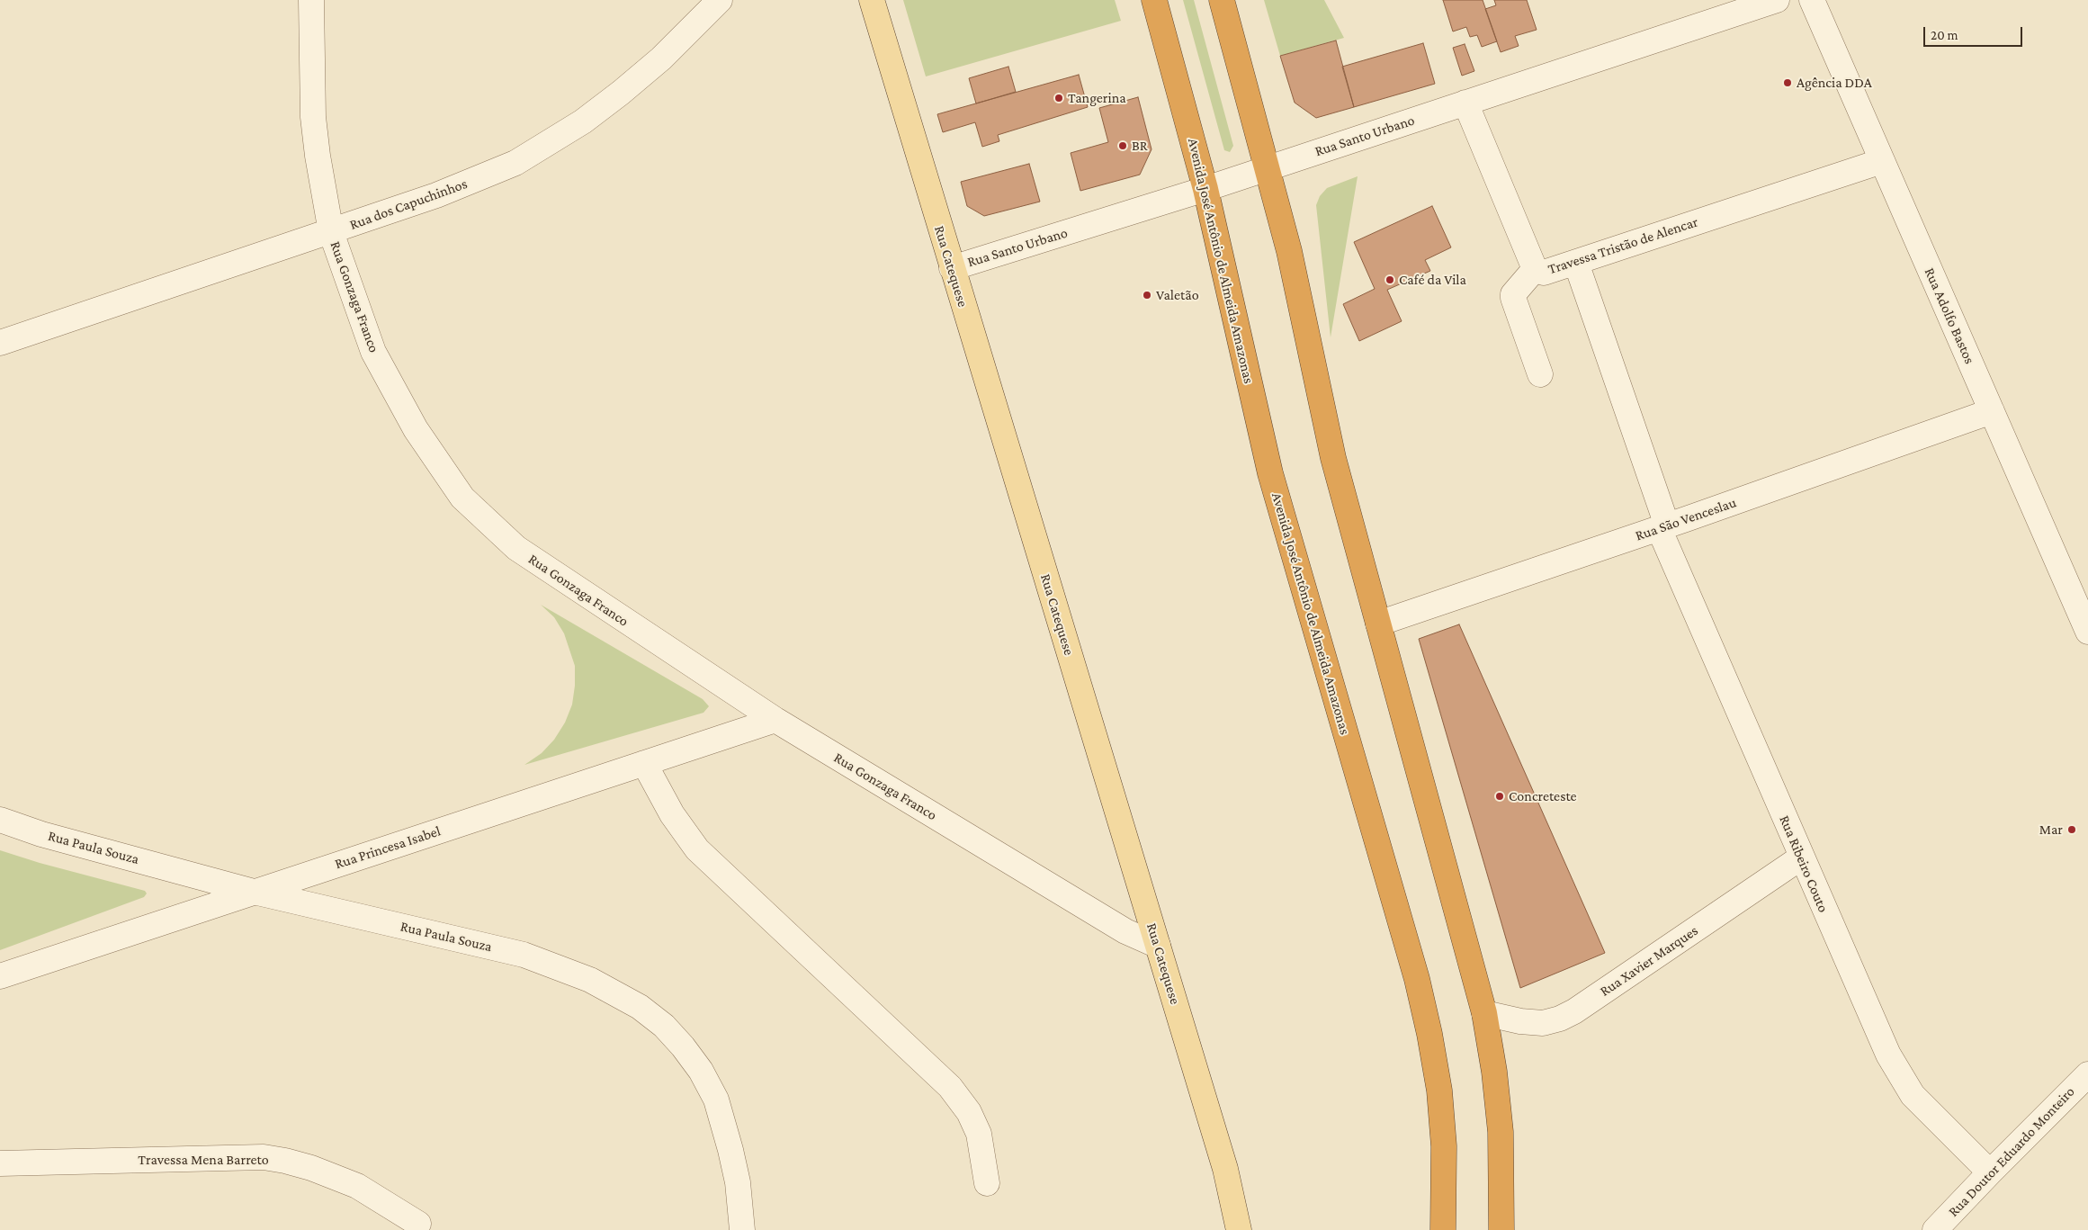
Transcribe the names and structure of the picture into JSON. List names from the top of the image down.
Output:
{
  "streets": {
    "highway": ["Avenida José Antônio de Almeida Amazonas"],
    "main road": ["Rua Catequese"],
    "street": [
      "Rua Santo Urbano",
      "Rua dos Capuchinhos",
      "Travessa Tristão de Alencar",
      "Rua Gonzaga Franco",
      "Rua Adolfo Bastos",
      "Rua São Venceslau",
      "Rua Paula Souza",
      "Rua Princesa Isabel",
      "Rua Ribeiro Couto",
      "Rua Xavier Marques",
      "Rua Doutor Eduardo Monteiro",
      "Travessa Mena Barreto"
    ]
  },
  "crossings": [
    ["Rua Santo Urbano", "Travessa Tristão de Alencar"],
    ["Rua Santo Urbano", "Avenida José Antônio de Almeida Amazonas"],
    ["Rua Santo Urbano", "Rua Catequese"],
    ["Rua dos Capuchinhos", "Rua Gonzaga Franco"],
    ["Travessa Tristão de Alencar", "Rua Adolfo Bastos"],
    ["Travessa Tristão de Alencar", "Rua Ribeiro Couto"],
    ["Rua Catequese", "Rua Gonzaga Franco"],
    ["Rua Gonzaga Franco", "Rua Princesa Isabel"],
    ["Rua Adolfo Bastos", "Rua São Venceslau"],
    ["Rua São Venceslau", "Rua Ribeiro Couto"],
    ["Rua Paula Souza", "Rua Princesa Isabel"],
    ["Rua Ribeiro Couto", "Rua Xavier Marques"],
    ["Rua Ribeiro Couto", "Rua Doutor Eduardo Monteiro"]
  ],
  "places": [
    "Agência DDA",
    "Tangerina",
    "BR",
    "Café da Vila",
    "Valetão",
    "Concreteste",
    "Mar"
  ],
  "scale_bar": "20 m"
}
